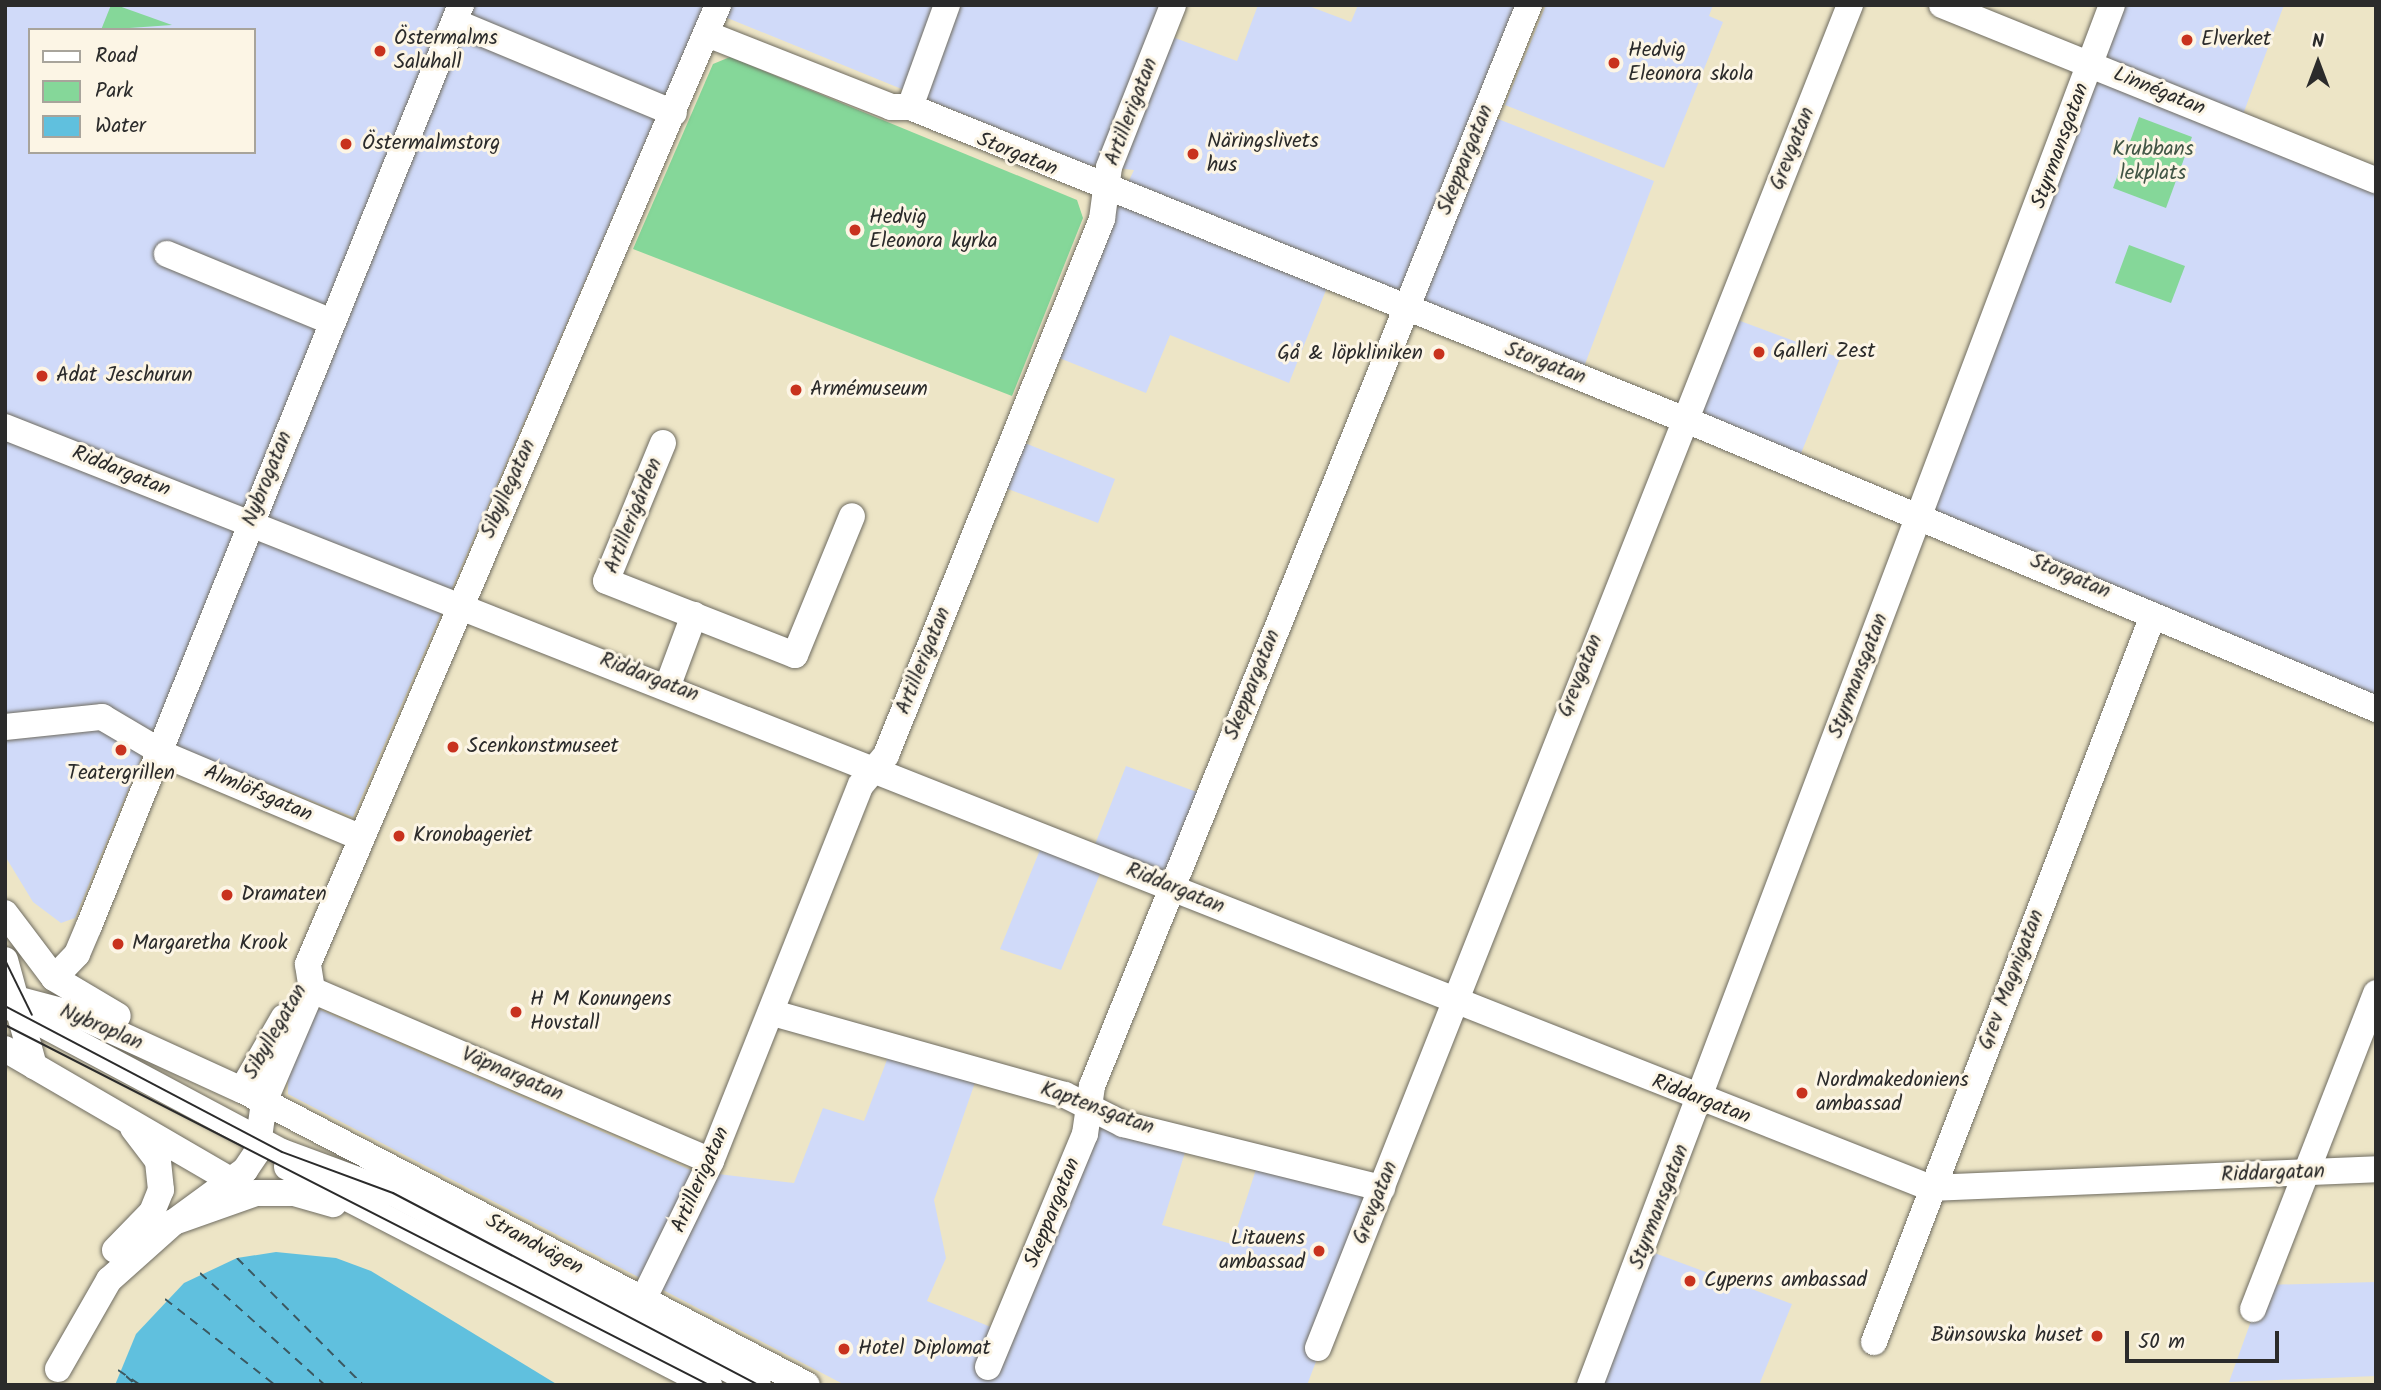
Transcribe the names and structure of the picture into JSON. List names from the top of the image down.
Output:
{
  "streets": {
    "street": [
      "Linnégatan",
      "Artillerigatan",
      "Styrmansgatan",
      "Grevgatan",
      "Storgatan",
      "Skeppargatan",
      "Riddargatan",
      "Nybrogatan",
      "Sibyllegatan",
      "Artillerigården",
      "Almlöfsgatan",
      "Grev Magnigatan",
      "Nybroplan",
      "Väpnargatan",
      "Kaptensgatan",
      "Strandvägen"
    ]
  },
  "crossings": [
    ["Linnégatan", "Styrmansgatan"],
    ["Artillerigatan", "Storgatan"],
    ["Artillerigatan", "Riddargatan"],
    ["Artillerigatan", "Väpnargatan"],
    ["Artillerigatan", "Kaptensgatan"],
    ["Artillerigatan", "Strandvägen"],
    ["Styrmansgatan", "Storgatan"],
    ["Styrmansgatan", "Riddargatan"],
    ["Grevgatan", "Storgatan"],
    ["Grevgatan", "Riddargatan"],
    ["Grevgatan", "Kaptensgatan"],
    ["Storgatan", "Skeppargatan"],
    ["Storgatan", "Sibyllegatan"],
    ["Storgatan", "Grev Magnigatan"],
    ["Skeppargatan", "Riddargatan"],
    ["Skeppargatan", "Kaptensgatan"],
    ["Riddargatan", "Nybrogatan"],
    ["Riddargatan", "Sibyllegatan"],
    ["Riddargatan", "Grev Magnigatan"],
    ["Nybrogatan", "Almlöfsgatan"],
    ["Nybrogatan", "Nybroplan"],
    ["Sibyllegatan", "Almlöfsgatan"],
    ["Sibyllegatan", "Nybroplan"],
    ["Sibyllegatan", "Väpnargatan"],
    ["Sibyllegatan", "Strandvägen"],
    ["Nybroplan", "Strandvägen"]
  ],
  "parks": ["Krubbans lekplats"],
  "places": [
    "Elverket",
    "Östermalms Saluhall",
    "Hedvig Eleonora skola",
    "Östermalmstorg",
    "Näringslivets hus",
    "Hedvig Eleonora kyrka",
    "Galleri Zest",
    "Gå & löpkliniken",
    "Adat Jeschurun",
    "Armémuseum",
    "Scenkonstmuseet",
    "Teatergrillen",
    "Kronobageriet",
    "Dramaten",
    "Margaretha Krook",
    "H M Konungens Hovstall",
    "Nordmakedoniens ambassad",
    "Litauens ambassad",
    "Cyperns ambassad",
    "Bünsowska huset",
    "Hotel Diplomat"
  ],
  "legend": ["Road", "Park", "Water"],
  "scale_bar": "50 m",
  "north": "top"
}
